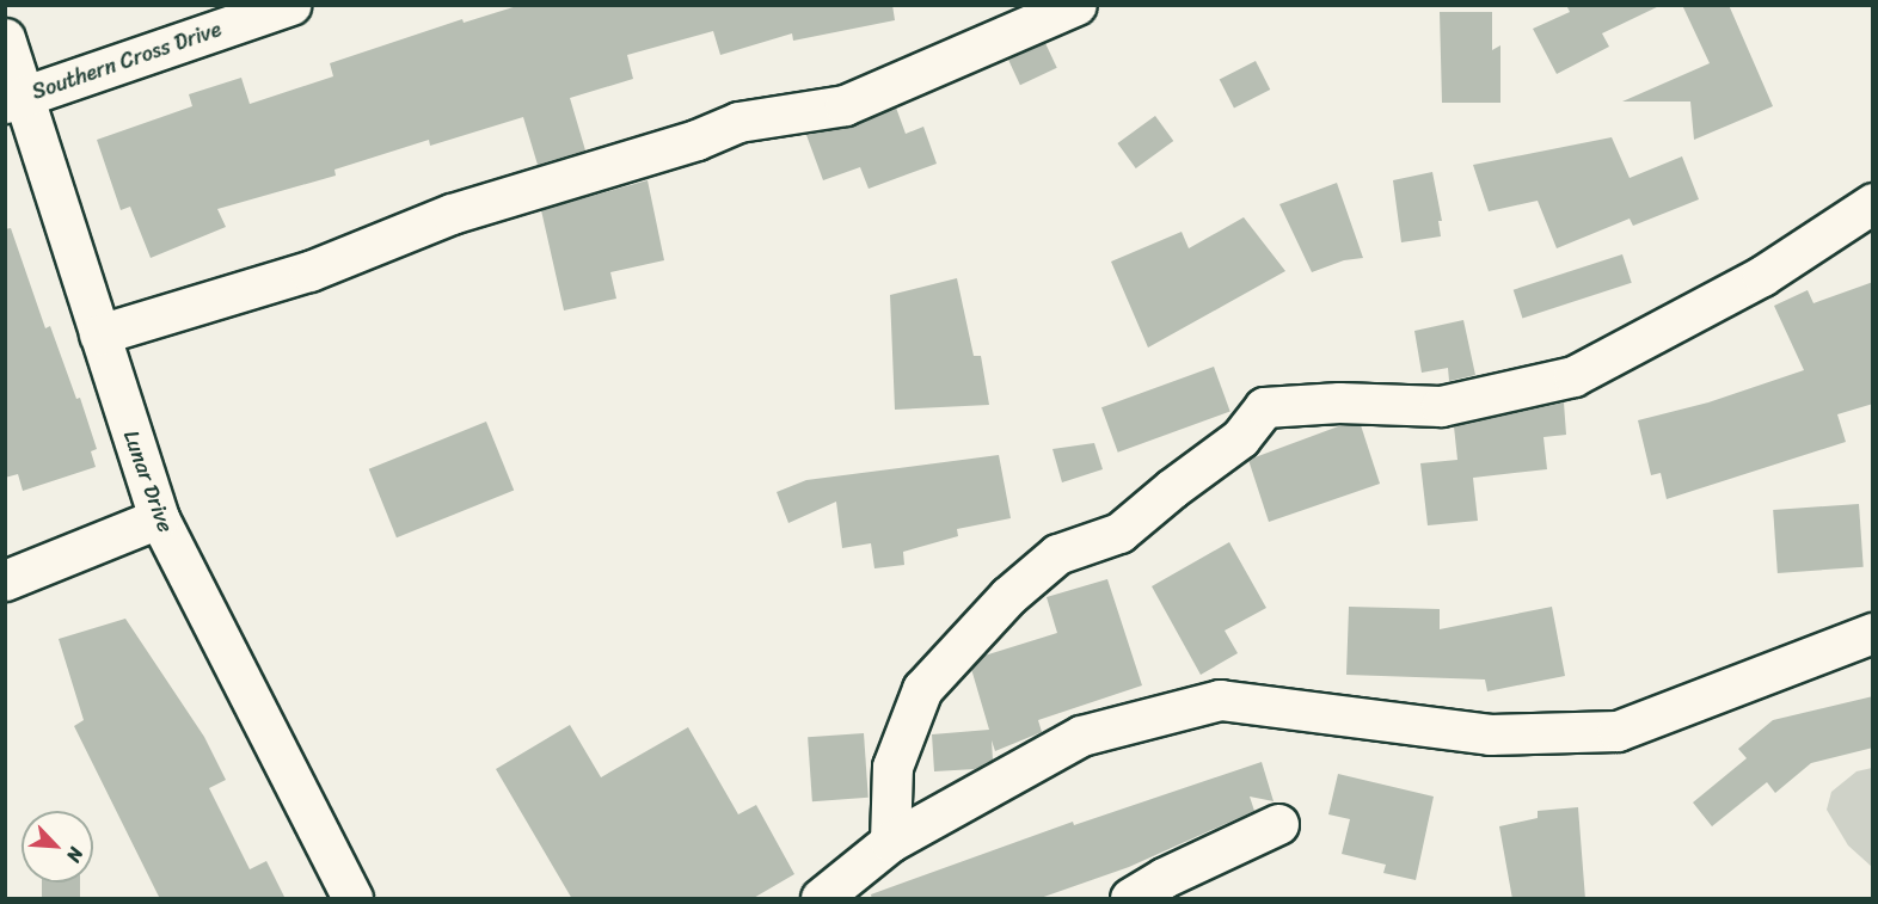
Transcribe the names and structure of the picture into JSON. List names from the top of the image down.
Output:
{
  "streets": {
    "street": ["Southern Cross Drive", "Lunar Drive"]
  },
  "crossings": [
    ["Southern Cross Drive", "Lunar Drive"]
  ],
  "north": "bottom right"
}
